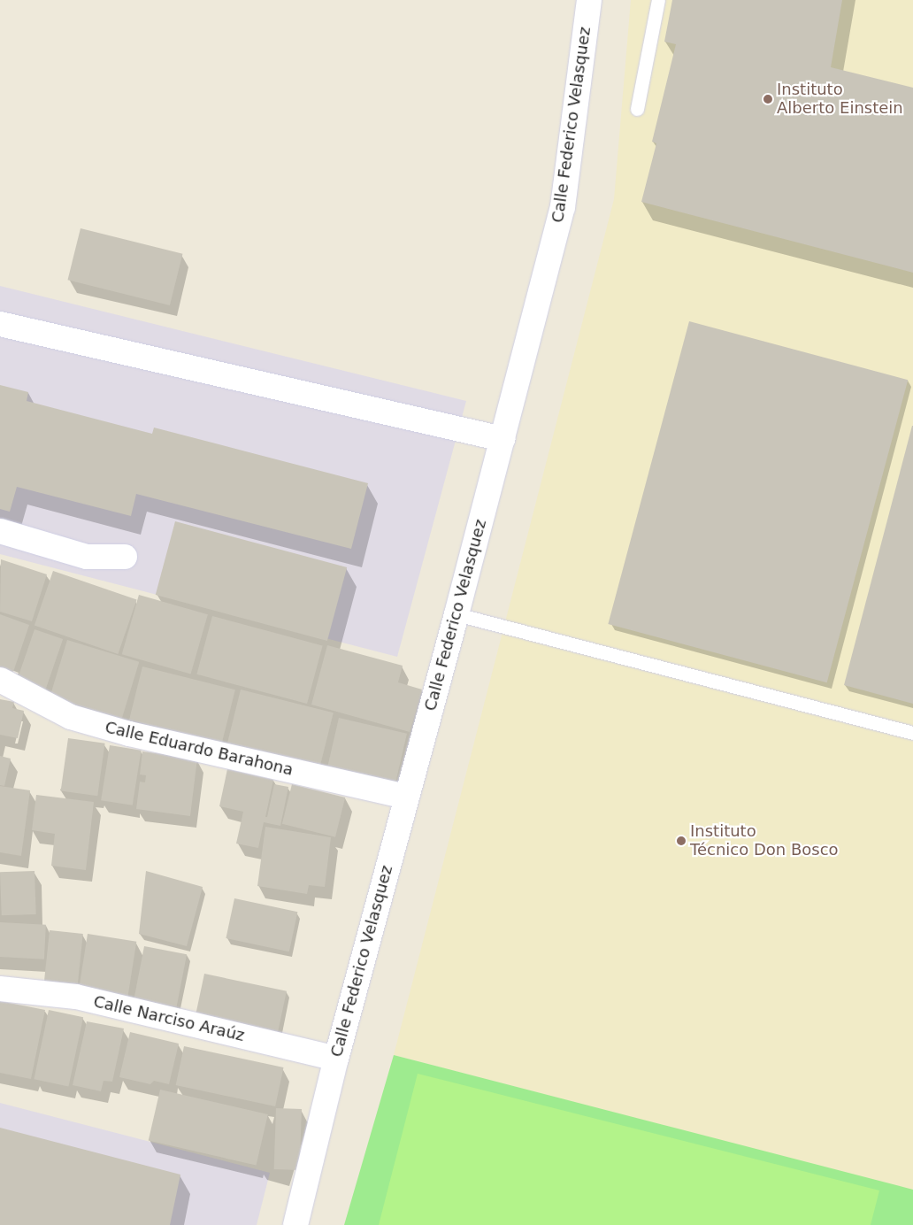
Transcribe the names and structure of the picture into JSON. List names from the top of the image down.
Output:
{
  "streets": {
    "street": ["Calle Federico Velasquez", "Calle Eduardo Barahona", "Calle Narciso Araúz"]
  },
  "crossings": [
    ["Calle Federico Velasquez", "Calle Eduardo Barahona"],
    ["Calle Federico Velasquez", "Calle Narciso Araúz"]
  ],
  "places": ["Instituto Alberto Einstein", "Instituto Técnico Don Bosco"]
}
